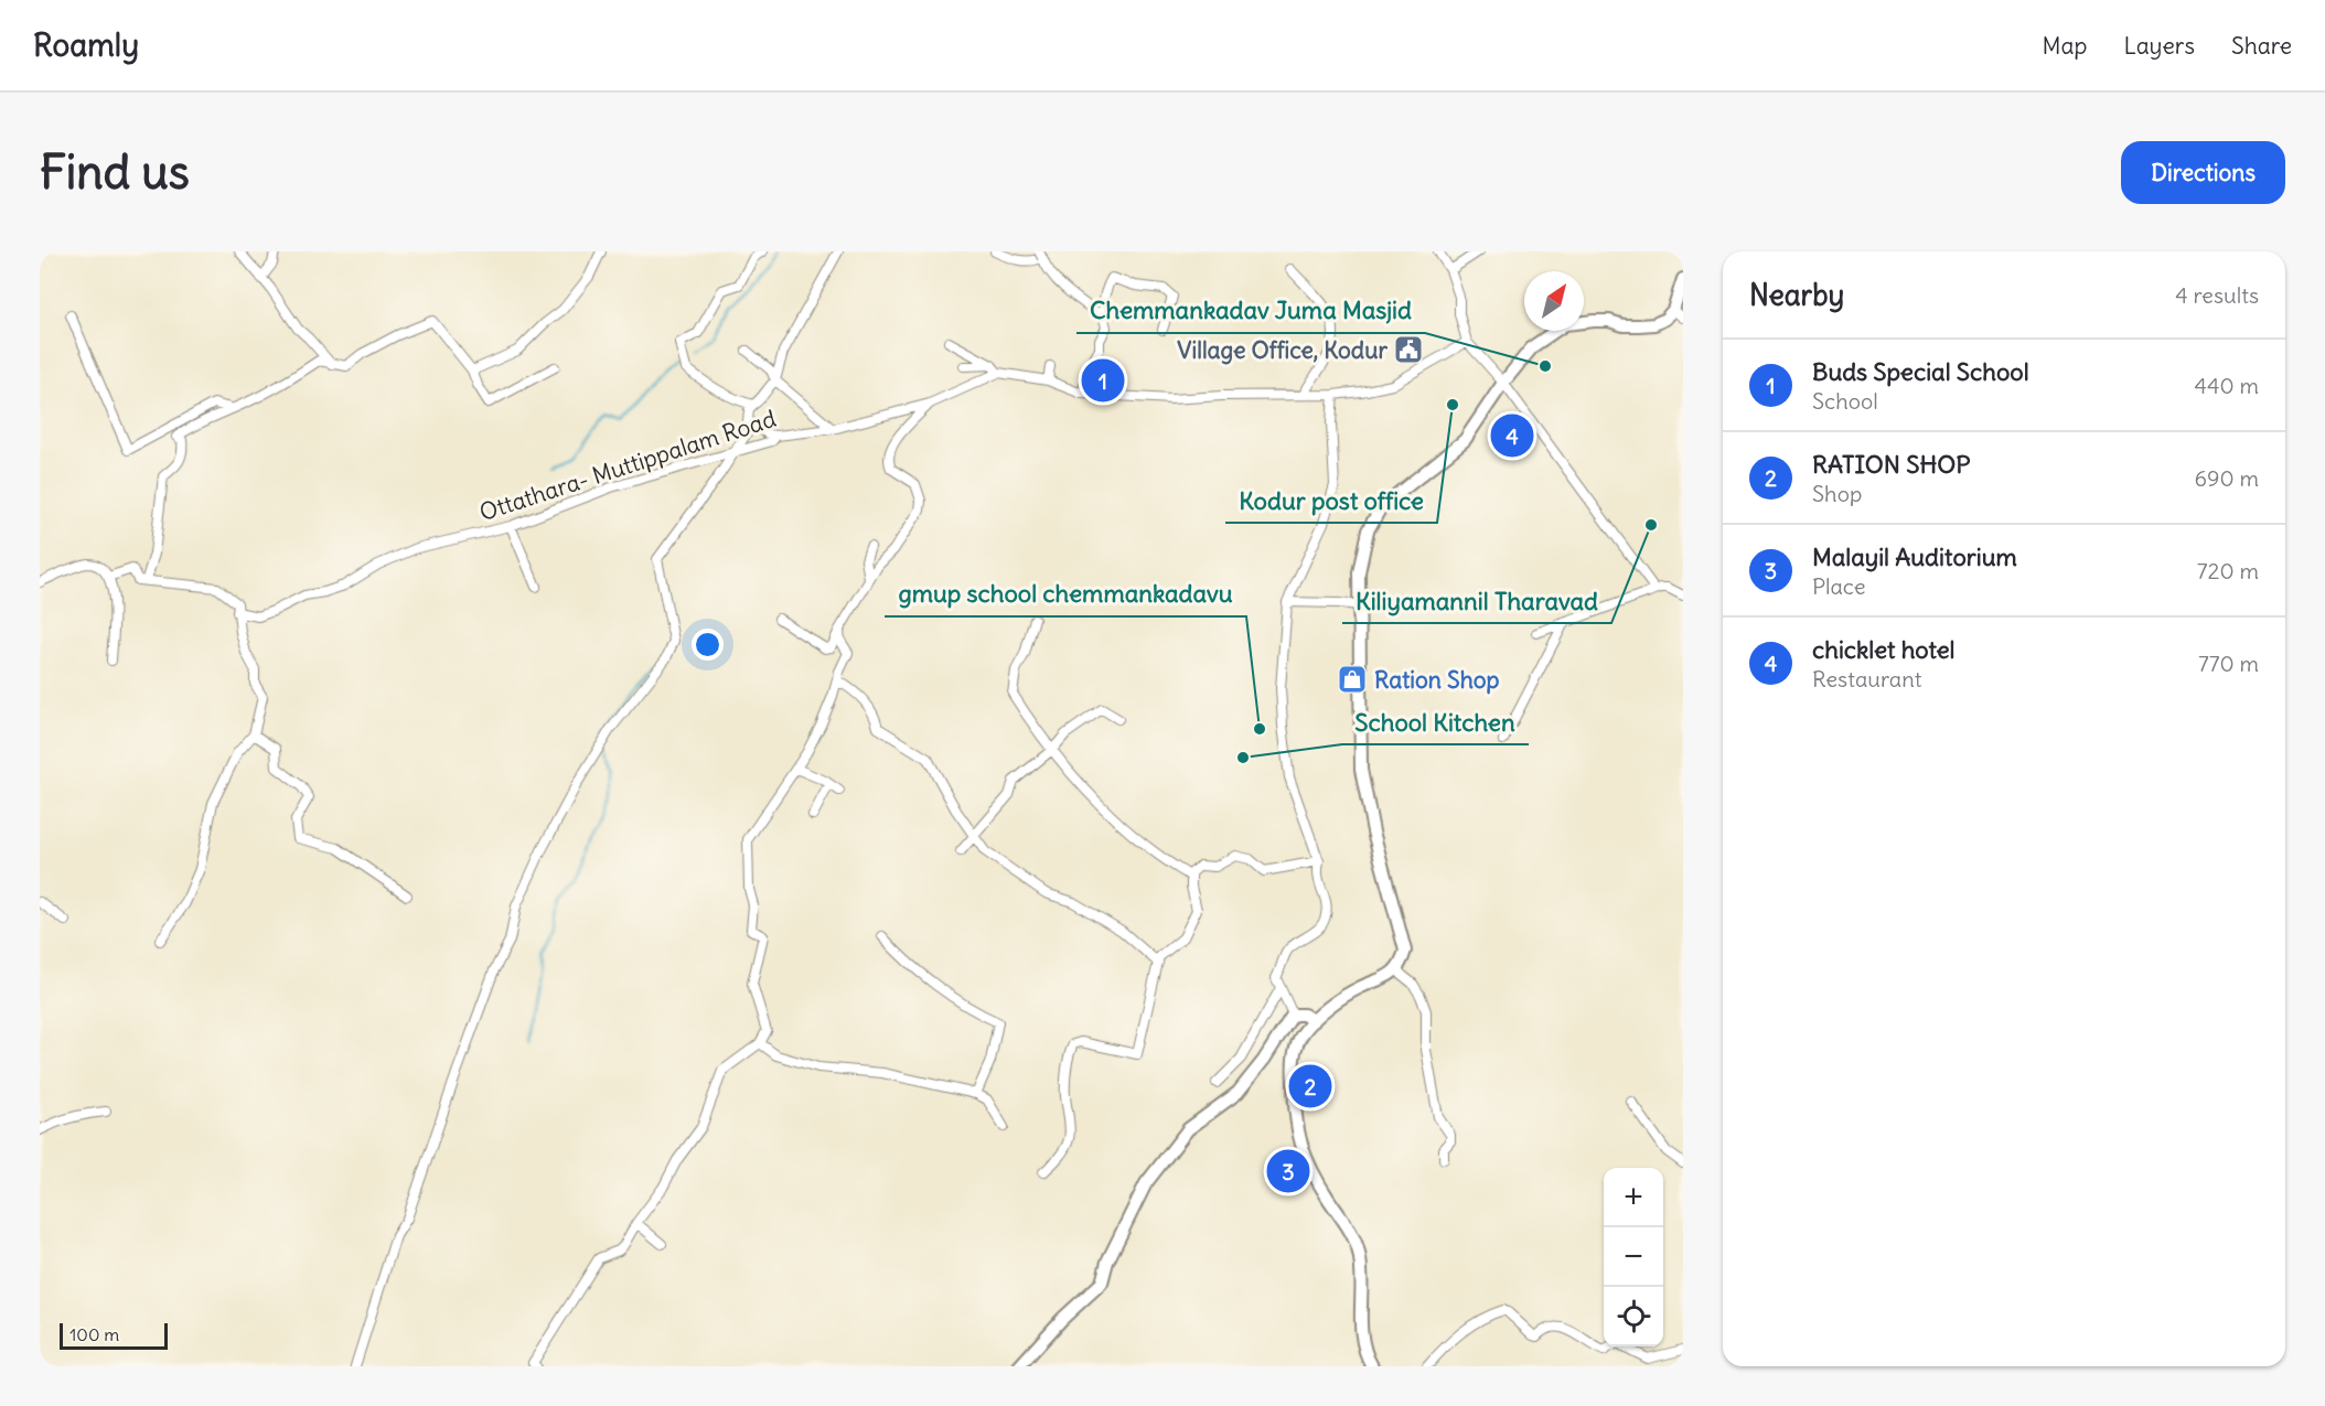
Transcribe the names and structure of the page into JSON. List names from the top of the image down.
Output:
{
  "streets": {
    "street": ["Ottathara- Muttippalam Road"]
  },
  "places": {
    "public building": ["Village Office, Kodur"],
    "other": [
      "Chemmankadav Juma Masjid",
      "Kodur post office",
      "Kiliyamannil Tharavad",
      "gmup school chemmankadavu",
      "School Kitchen"
    ],
    "shop": ["Ration Shop"]
  },
  "scale_bar": "100 m",
  "north": "top right",
  "page": {
    "header": "Roamly",
    "nav": ["Map", "Layers", "Share"],
    "buttons": "Directions",
    "title": "Find us",
    "heading": ["Nearby", "4 results"],
    "list": [
      {
        "mark": "1",
        "name": "Buds Special School",
        "note": "School",
        "value": "440 m"
      },
      {
        "mark": "2",
        "name": "RATION SHOP",
        "note": "Shop",
        "value": "690 m"
      },
      {
        "mark": "3",
        "name": "Malayil Auditorium",
        "note": "Place",
        "value": "720 m"
      },
      {
        "mark": "4",
        "name": "chicklet hotel",
        "note": "Restaurant",
        "value": "770 m"
      }
    ],
    "pins": [
      "1",
      "4",
      "2",
      "3"
    ],
    "map_buttons": ["+", "−"],
    "scale": "100 m"
  }
}
